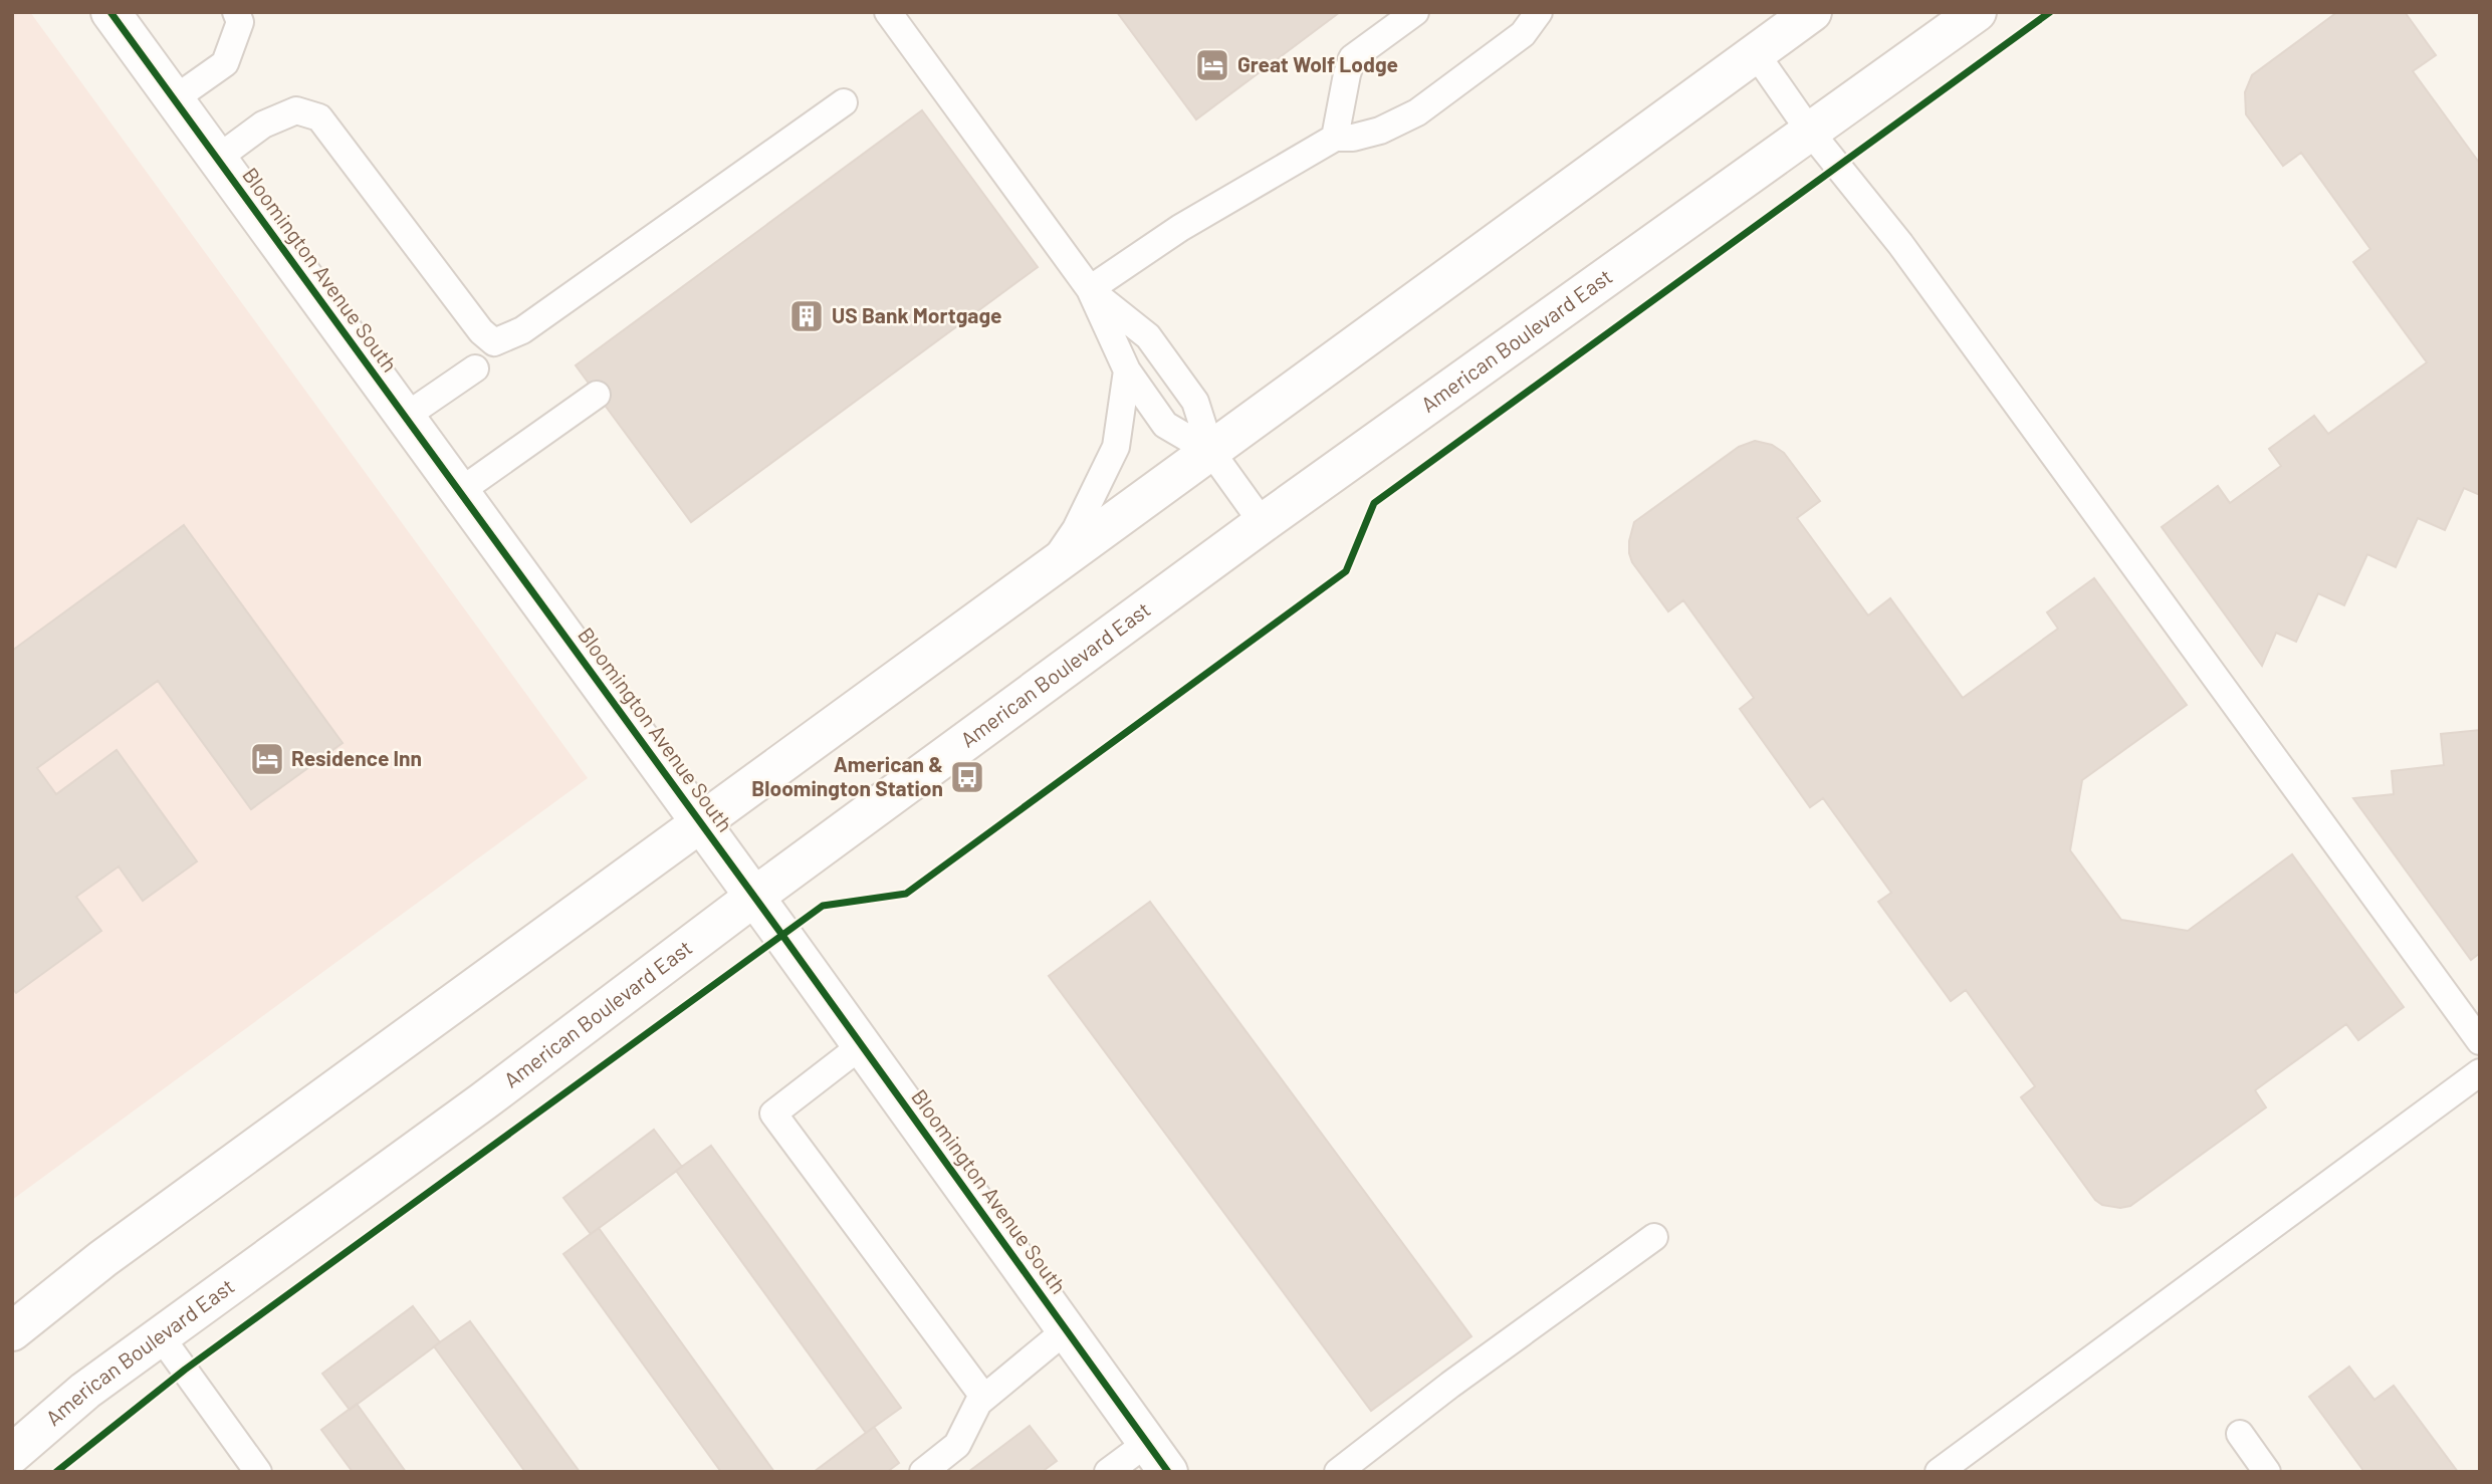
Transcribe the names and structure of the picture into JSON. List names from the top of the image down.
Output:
{
  "streets": {
    "main road": ["Bloomington Avenue South", "American Boulevard East"]
  },
  "crossings": [
    ["Bloomington Avenue South", "American Boulevard East"]
  ],
  "places": {
    "hotel": ["Great Wolf Lodge", "Residence Inn"],
    "building": ["US Bank Mortgage"],
    "bus stop": ["American & Bloomington Station"]
  }
}
